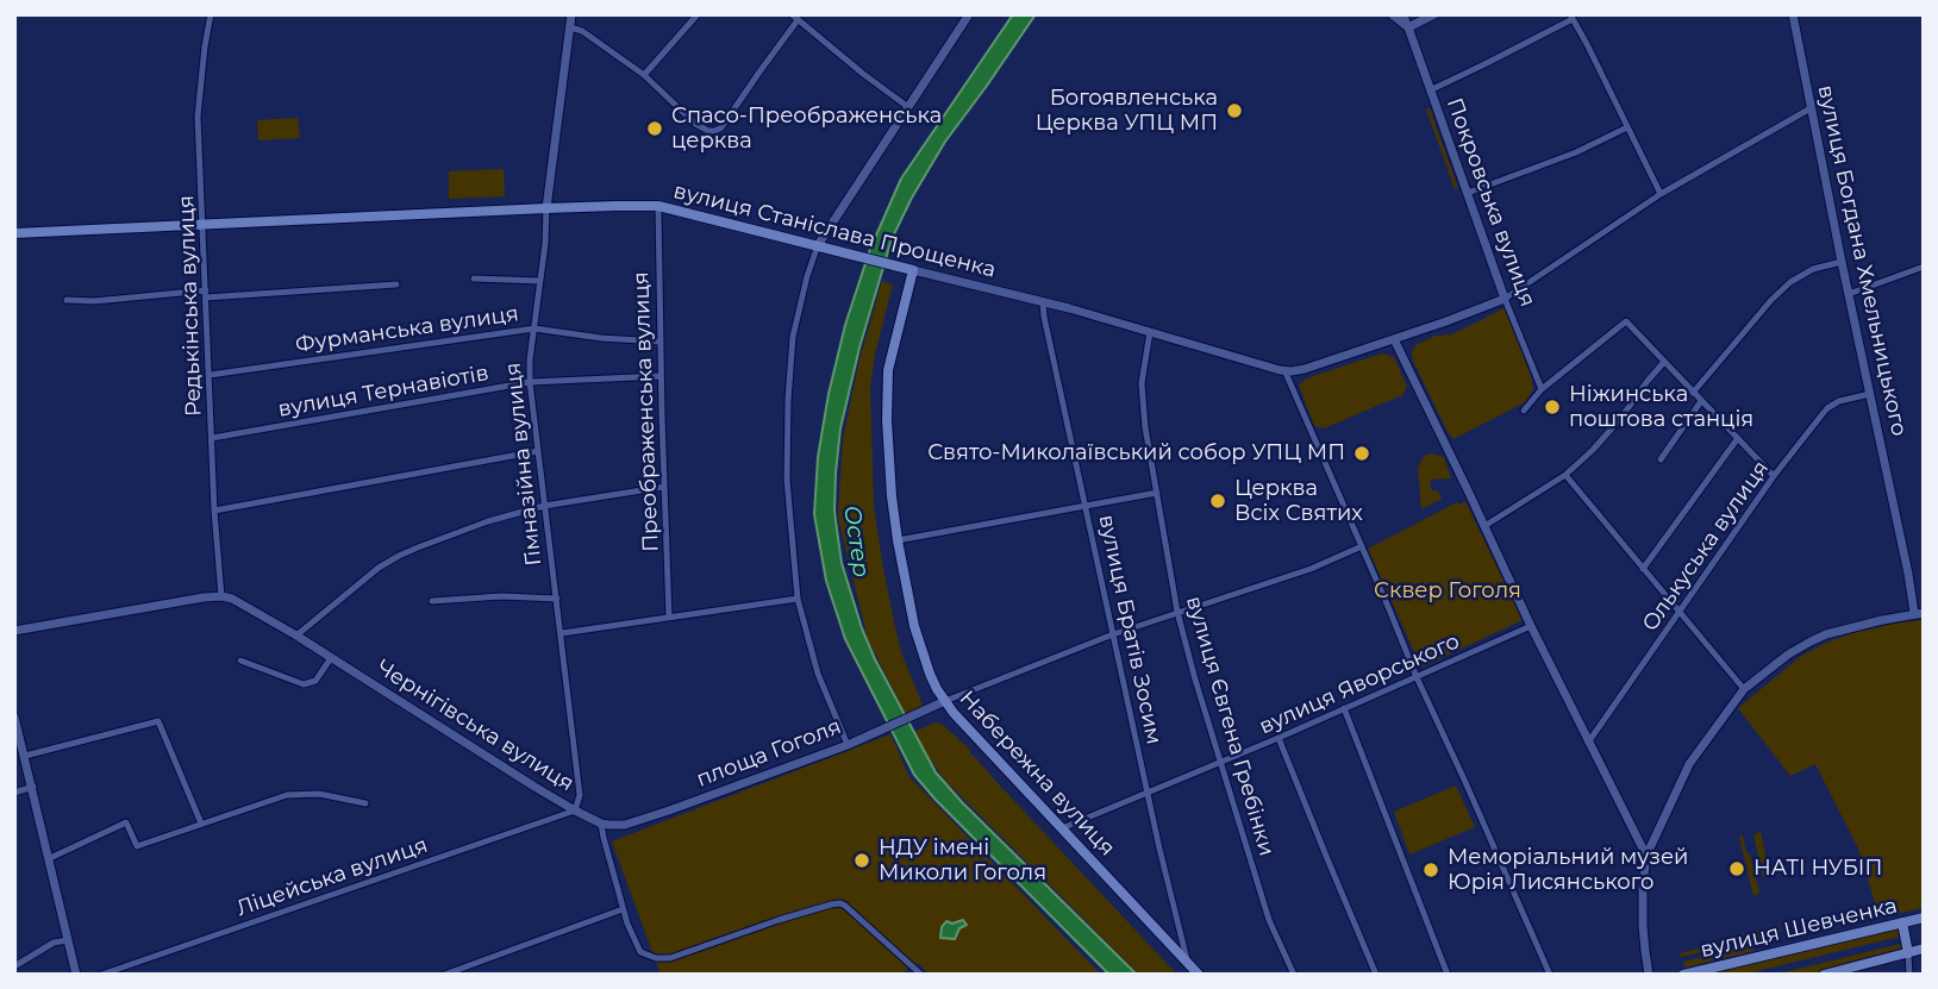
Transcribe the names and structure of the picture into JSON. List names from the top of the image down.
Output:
{
  "streets": {
    "main road": ["вулиця Станіслава Прощенка", "Набережна вулиця", "вулиця Шевченка"],
    "street": [
      "Покровська вулиця",
      "вулиця Богдана Хмельницького",
      "Редькінська вулиця",
      "Фурманська вулиця",
      "вулиця Тернавіотів",
      "Преображенська вулиця",
      "Гімназійна вулиця",
      "Олькуська вулиця",
      "вулиця Братів Зосим",
      "вулиця Яворського",
      "Чернігівська вулиця",
      "вулиця Євгена Гребінки",
      "площа Гоголя",
      "Ліцейська вулиця"
    ]
  },
  "crossings": [
    ["вулиця Станіслава Прощенка", "Редькінська вулиця"],
    ["вулиця Станіслава Прощенка", "Преображенська вулиця"],
    ["вулиця Станіслава Прощенка", "Гімназійна вулиця"],
    ["вулиця Станіслава Прощенка", "вулиця Братів Зосим"],
    ["вулиця Станіслава Прощенка", "вулиця Євгена Гребінки"],
    ["вулиця Станіслава Прощенка", "Набережна вулиця"],
    ["вулиця Богдана Хмельницького", "Олькуська вулиця"],
    ["Редькінська вулиця", "Фурманська вулиця"],
    ["Редькінська вулиця", "вулиця Тернавіотів"],
    ["Редькінська вулиця", "Чернігівська вулиця"],
    ["Фурманська вулиця", "Преображенська вулиця"],
    ["Фурманська вулиця", "Гімназійна вулиця"],
    ["вулиця Тернавіотів", "Преображенська вулиця"],
    ["вулиця Тернавіотів", "Гімназійна вулиця"],
    ["Гімназійна вулиця", "Чернігівська вулиця"],
    ["Гімназійна вулиця", "Ліцейська вулиця"],
    ["вулиця Братів Зосим", "вулиця Яворського"],
    ["вулиця Братів Зосим", "Набережна вулиця"],
    ["вулиця Яворського", "вулиця Євгена Гребінки"],
    ["вулиця Яворського", "Набережна вулиця"],
    ["Чернігівська вулиця", "площа Гоголя"],
    ["Чернігівська вулиця", "Ліцейська вулиця"],
    ["площа Гоголя", "Набережна вулиця"]
  ],
  "water": ["Остер"],
  "parks": ["Сквер Гоголя"],
  "places": [
    "Богоявленська Церква УПЦ МП",
    "Спасо-Преображенська церква",
    "Ніжинська поштова станція",
    "Свято-Миколаївський собор УПЦ МП",
    "Церква Всіх Святих",
    "НДУ імені Миколи Гоголя",
    "НАТІ НУБІП",
    "Меморіальний музей Юрія Лисянського"
  ]
}
